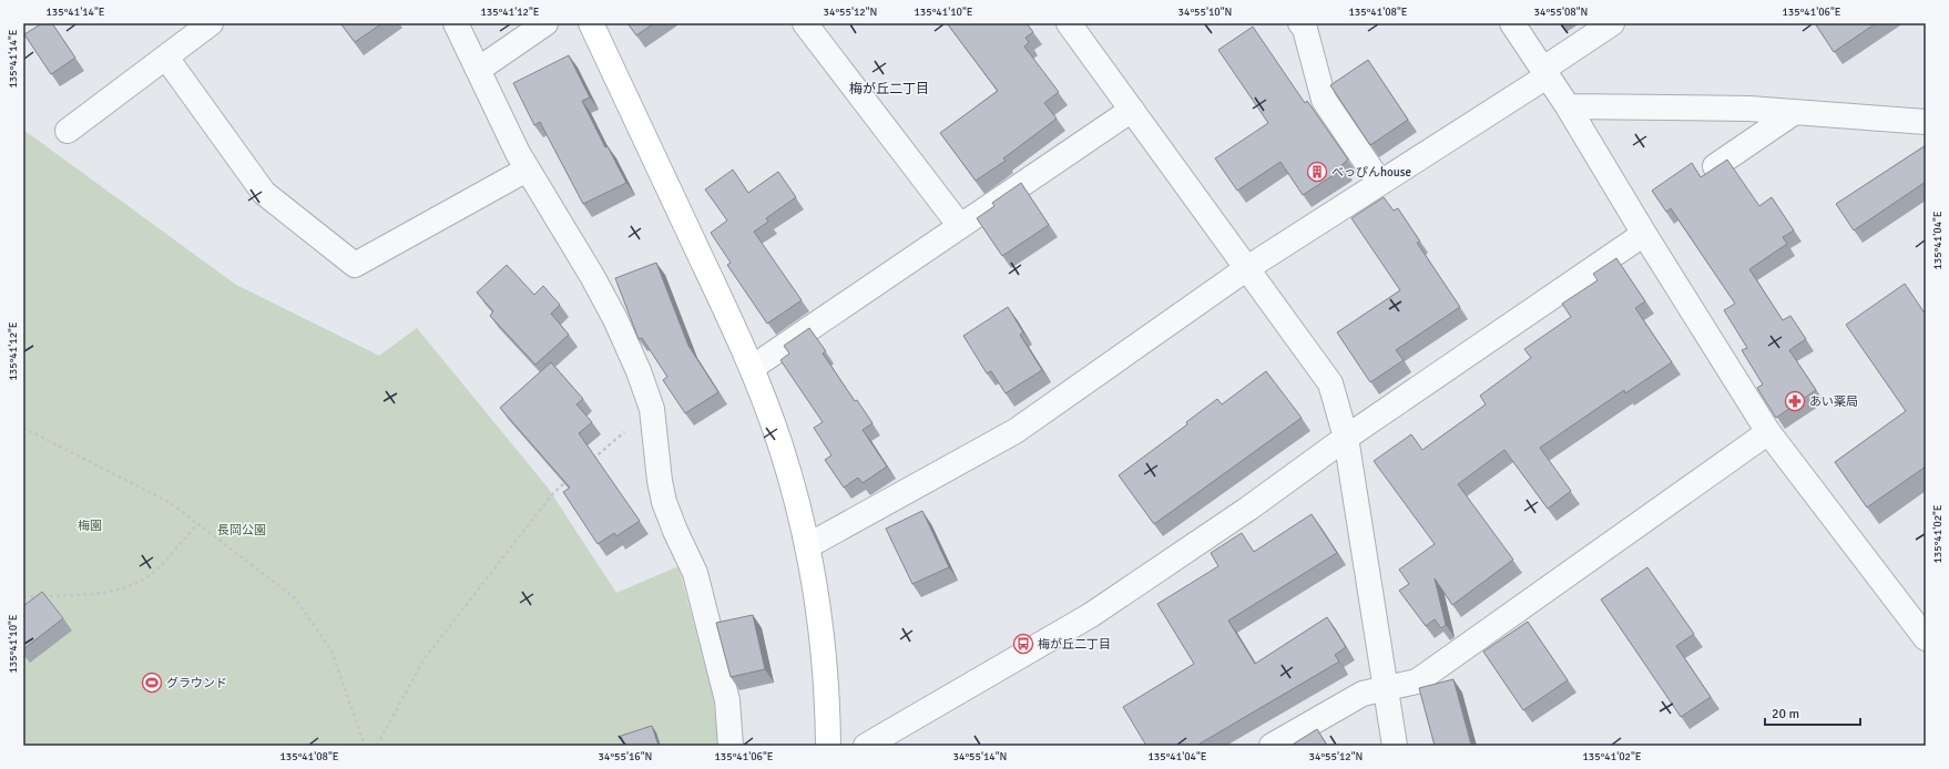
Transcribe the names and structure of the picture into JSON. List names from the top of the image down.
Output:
{
  "districts": ["梅が丘二丁目"],
  "parks": ["梅園", "長岡公園"],
  "places": {
    "building": ["べっぴんhouse"],
    "pharmacy": ["あい薬局"],
    "bus stop": ["梅が丘二丁目"],
    "sports": ["グラウンド"]
  },
  "scale_bar": "20 m",
  "coordinates": [
    "135°41'14\"E",
    "135°41'12\"E",
    "34°55'12\"N",
    "135°41'10\"E",
    "34°55'10\"N",
    "135°41'08\"E",
    "34°55'08\"N",
    "135°41'06\"E",
    "135°41'04\"E",
    "135°41'02\"E",
    "34°55'16\"N",
    "34°55'14\"N"
  ]
}
